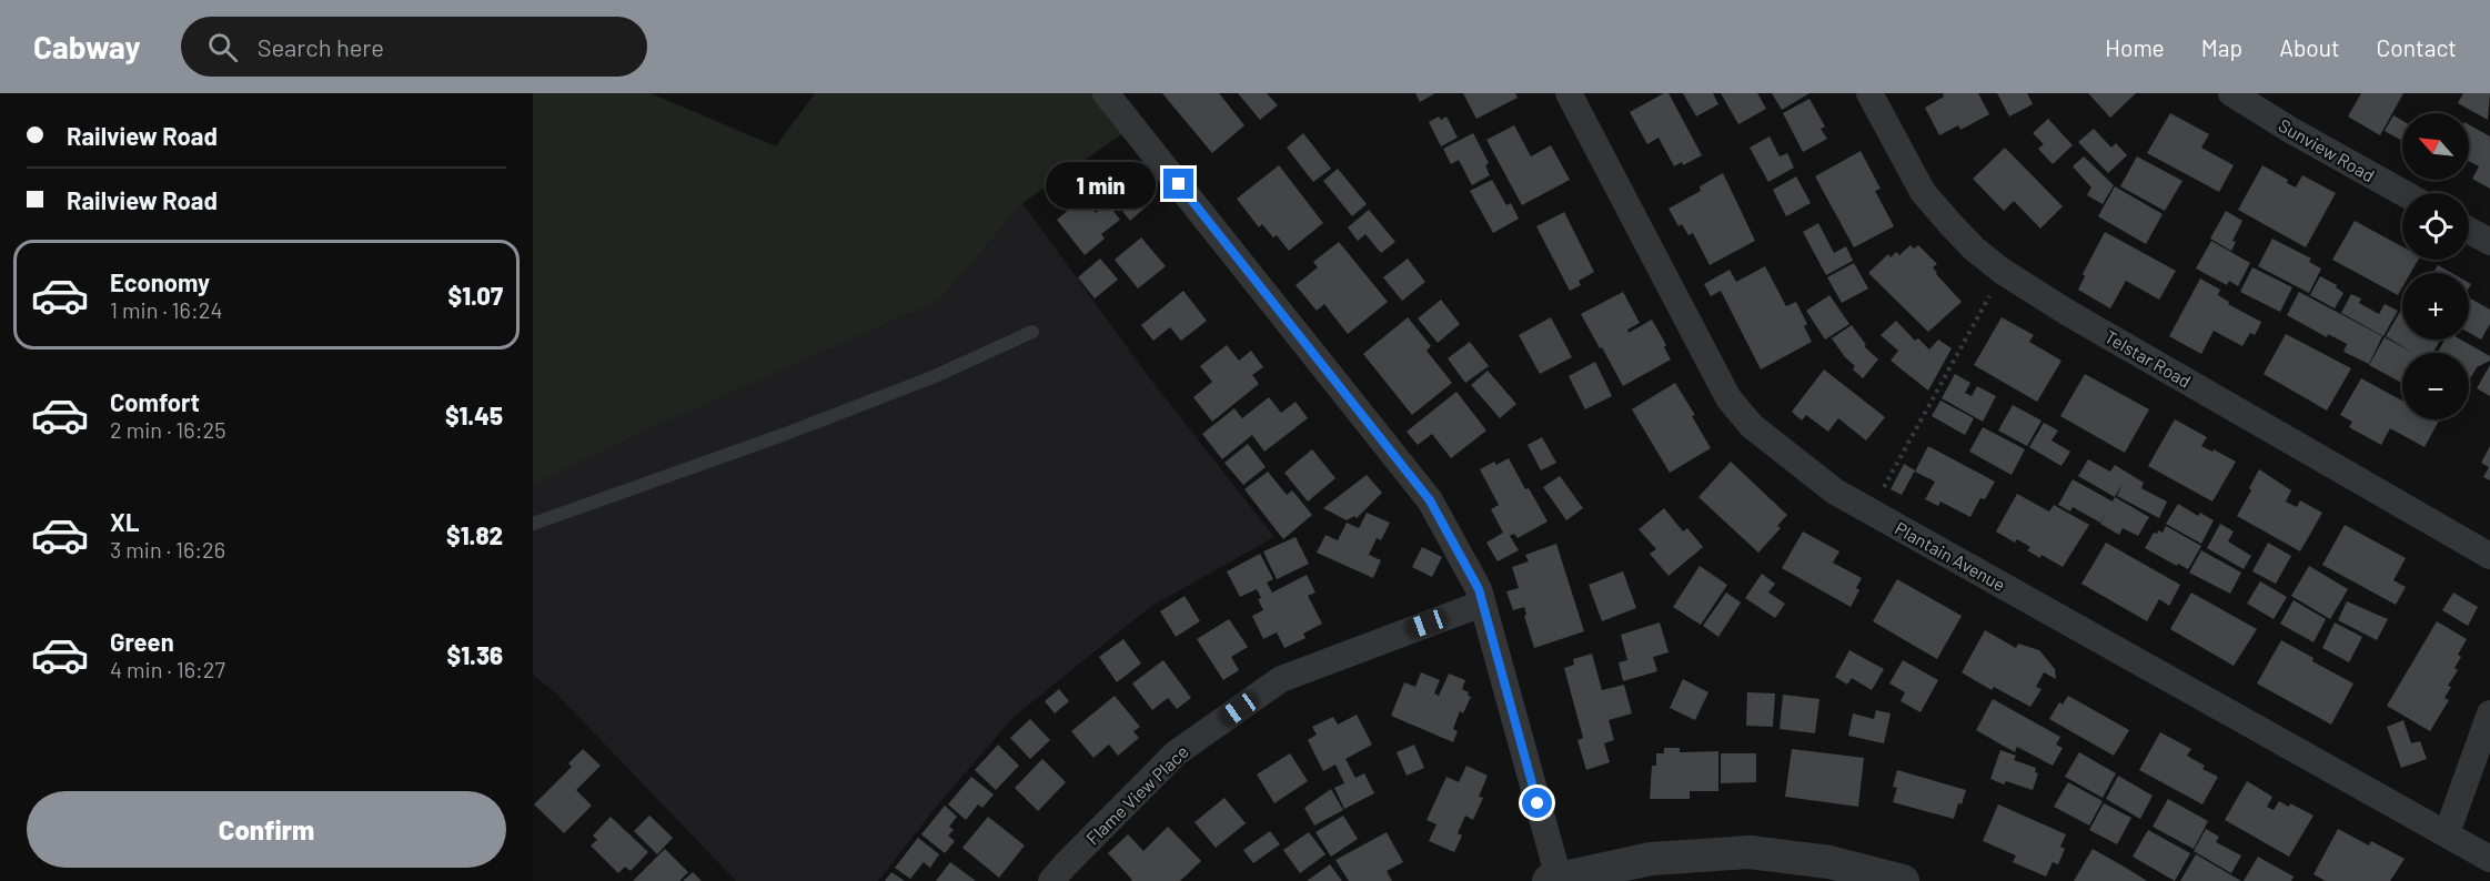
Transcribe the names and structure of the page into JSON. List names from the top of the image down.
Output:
{
  "streets": {
    "street": [
      "Sunview Road",
      "Telstar Road",
      "Plantain Avenue",
      "Flame View Place"
    ]
  },
  "north": "top left",
  "page": {
    "header": "Cabway",
    "search": "Search here",
    "nav": [
      "Home",
      "Map",
      "About",
      "Contact"
    ],
    "banner": ["Railview Road", "Railview Road"],
    "map_buttons": ["+", "−"],
    "bubble": "1 min",
    "list": [
      {
        "name": "Economy",
        "note": "1 min · 16:24",
        "value": "$1.07"
      },
      {
        "name": "Comfort",
        "note": "2 min · 16:25",
        "value": "$1.45"
      },
      {
        "name": "XL",
        "note": "3 min · 16:26",
        "value": "$1.82"
      },
      {
        "name": "Green",
        "note": "4 min · 16:27",
        "value": "$1.36"
      }
    ],
    "buttons": "Confirm"
  }
}
